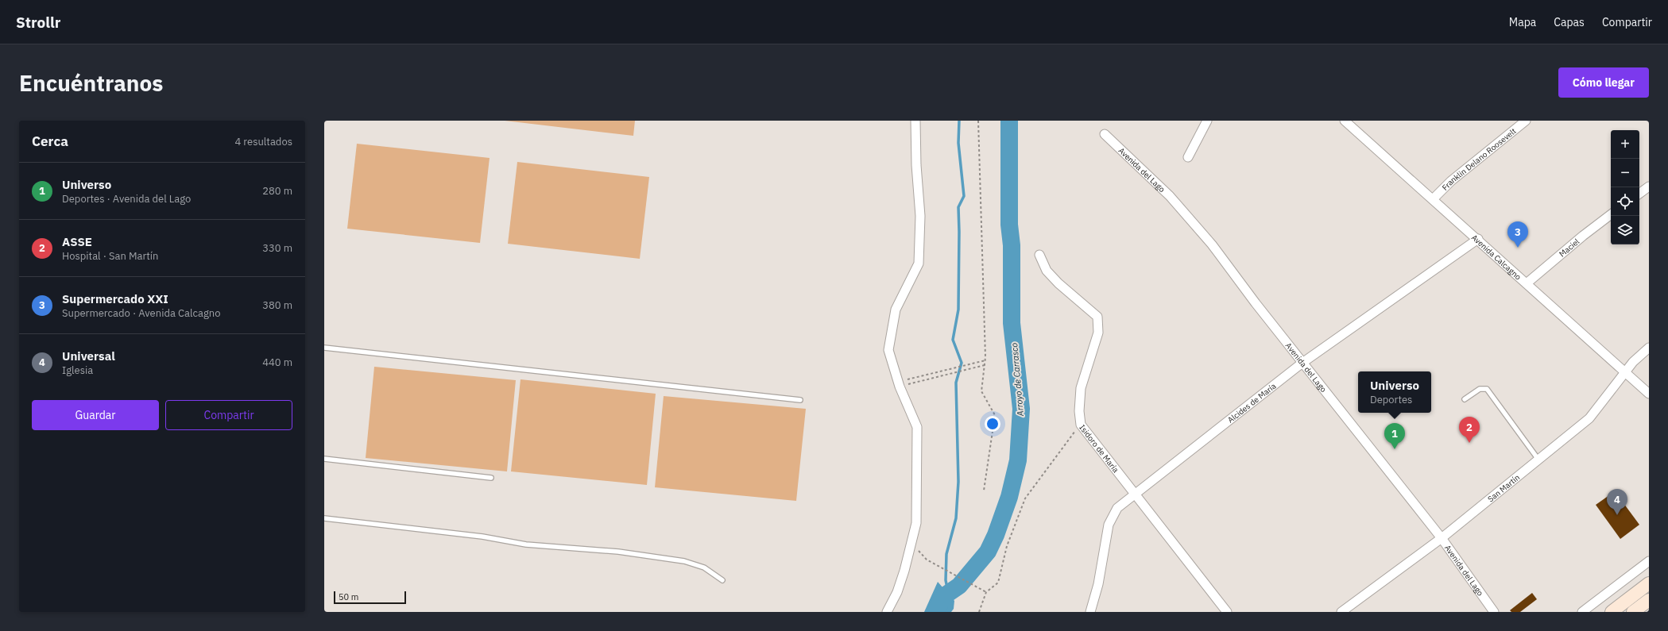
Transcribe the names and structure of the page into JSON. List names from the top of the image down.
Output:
{
  "streets": {
    "street": [
      "Franklin Delano Roosevelt",
      "Avenida del Lago",
      "Maciel",
      "Avenida Calcagno",
      "Alcides de María",
      "Isidoro de María",
      "San Martín"
    ]
  },
  "crossings": [
    ["Franklin Delano Roosevelt", "Avenida Calcagno"],
    ["Avenida del Lago", "Alcides de María"],
    ["Avenida del Lago", "San Martín"],
    ["Maciel", "Avenida Calcagno"],
    ["Avenida Calcagno", "Alcides de María"],
    ["Avenida Calcagno", "San Martín"],
    ["Alcides de María", "Isidoro de María"]
  ],
  "water": ["Arroyo de Carrasco"],
  "scale_bar": "50 m",
  "page": {
    "header": "Strollr",
    "nav": ["Mapa", "Capas", "Compartir"],
    "buttons": [
      "Cómo llegar",
      ["Guardar", "Compartir"]
    ],
    "title": "Encuéntranos",
    "heading": ["Cerca", "4 resultados"],
    "map_buttons": ["+", "−"],
    "list": [
      {
        "mark": "1",
        "name": "Universo",
        "note": "Deportes · Avenida del Lago",
        "value": "280 m"
      },
      {
        "mark": "2",
        "name": "ASSE",
        "note": "Hospital · San Martín",
        "value": "330 m"
      },
      {
        "mark": "3",
        "name": "Supermercado XXI",
        "note": "Supermercado · Avenida Calcagno",
        "value": "380 m"
      },
      {
        "mark": "4",
        "name": "Universal",
        "note": "Iglesia",
        "value": "440 m"
      }
    ],
    "pins": [
      "3",
      "2",
      "1",
      "4"
    ],
    "popup": ["Universo", "Deportes"],
    "scale": "50 m"
  }
}
